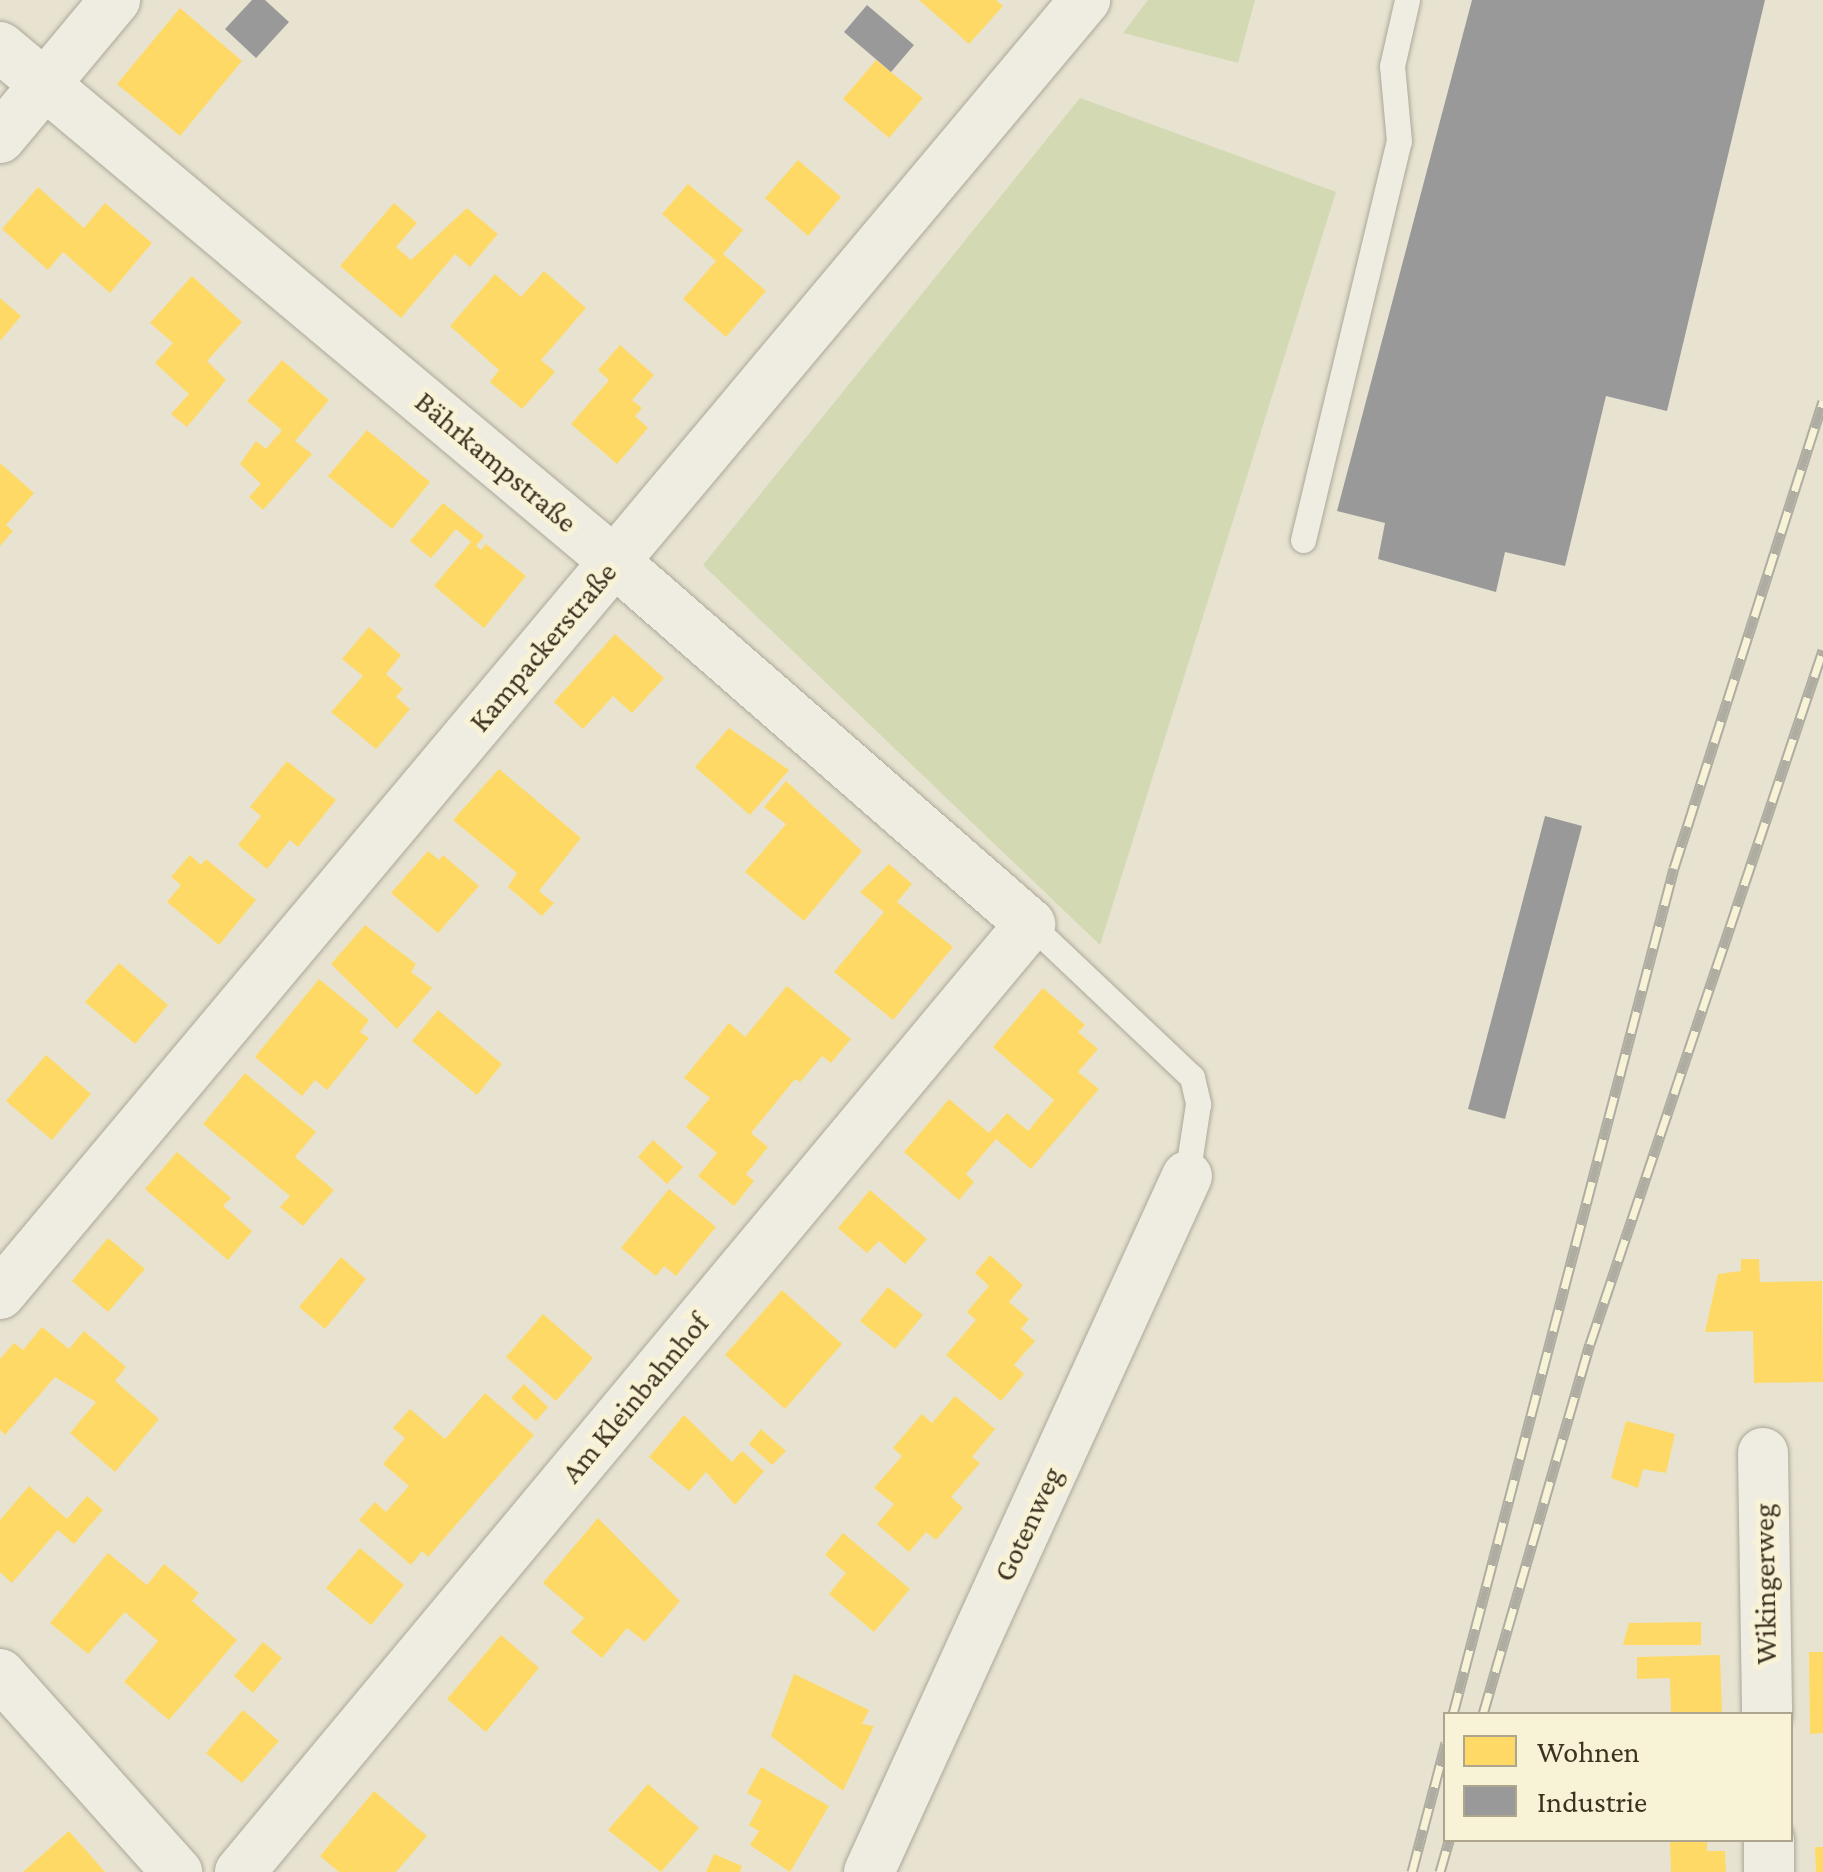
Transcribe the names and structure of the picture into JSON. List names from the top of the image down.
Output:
{
  "streets": {
    "street": [
      "Bährkampstraße",
      "Kampackerstraße",
      "Am Kleinbahnhof",
      "Gotenweg",
      "Wikingerweg"
    ]
  },
  "crossings": [
    ["Bährkampstraße", "Kampackerstraße"],
    ["Bährkampstraße", "Am Kleinbahnhof"]
  ],
  "legend": ["Wohnen", "Industrie"]
}
